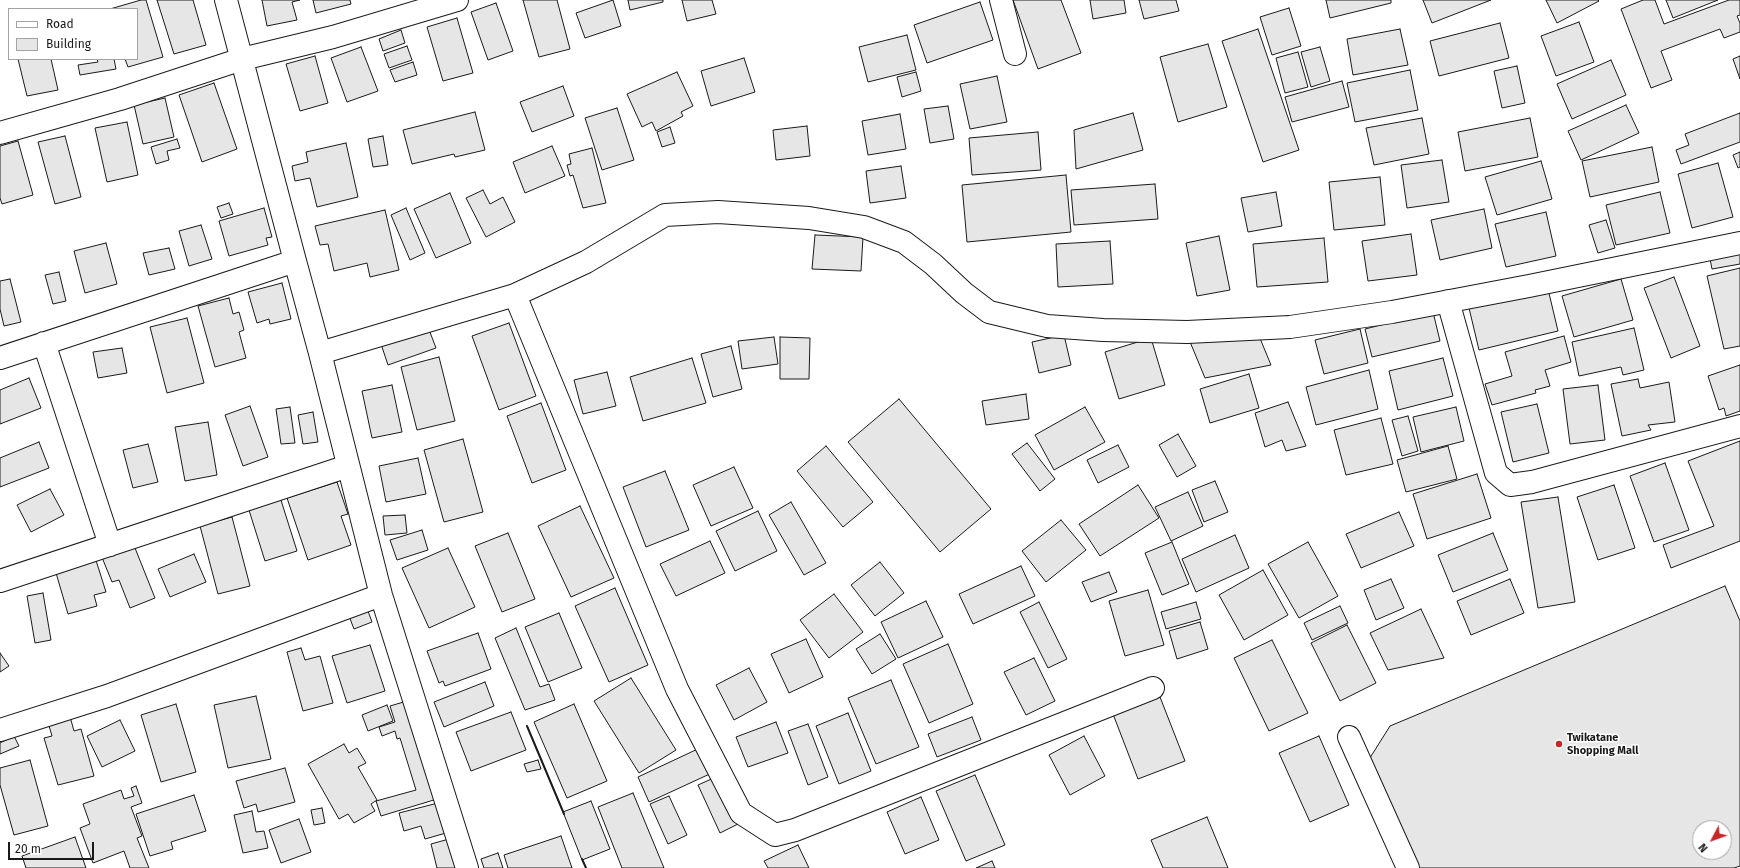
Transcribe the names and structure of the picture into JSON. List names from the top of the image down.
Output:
{
  "places": ["Twikatane Shopping Mall"],
  "legend": ["Road", "Building"],
  "scale_bar": "20 m",
  "north": "bottom left"
}
